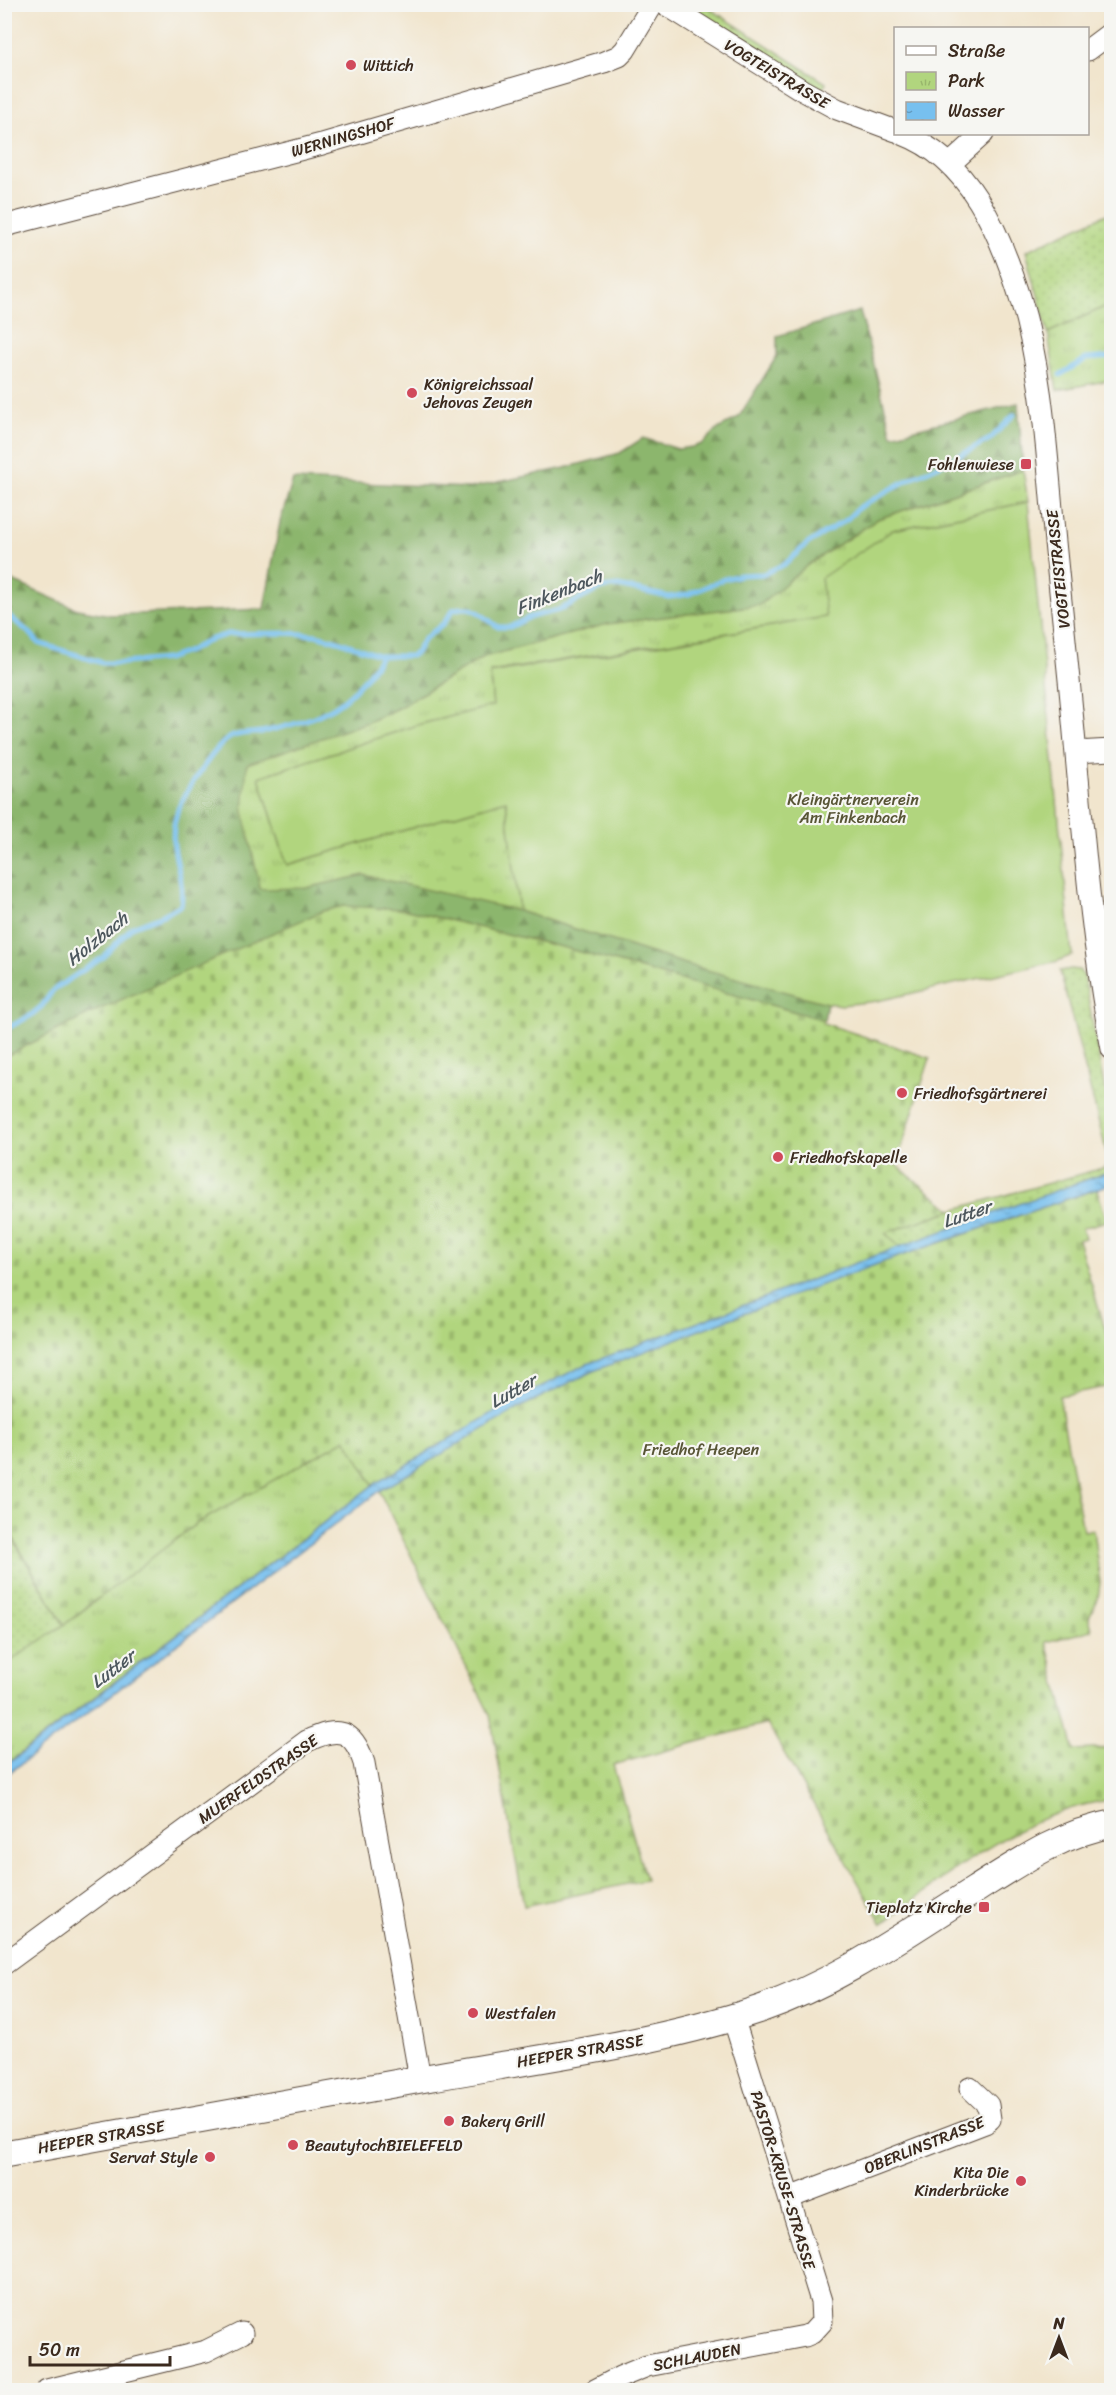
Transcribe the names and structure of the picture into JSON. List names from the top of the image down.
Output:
{
  "streets": {
    "main road": ["HEEPER STRASSE"],
    "street": [
      "VOGTEISTRASSE",
      "WERNINGSHOF",
      "MUERFELDSTRASSE",
      "OBERLINSTRASSE",
      "PASTOR-KRUSE-STRASSE",
      "SCHLAUDEN"
    ]
  },
  "crossings": [
    ["MUERFELDSTRASSE", "HEEPER STRASSE"],
    ["HEEPER STRASSE", "PASTOR-KRUSE-STRASSE"],
    ["OBERLINSTRASSE", "PASTOR-KRUSE-STRASSE"],
    ["PASTOR-KRUSE-STRASSE", "SCHLAUDEN"]
  ],
  "water": ["Finkenbach", "Holzbach", "Lutter"],
  "parks": ["Kleingärtnerverein Am Finkenbach", "Friedhof Heepen"],
  "places": {
    "other": [
      "Wittich",
      "Königreichssaal Jehovas Zeugen",
      "Friedhofsgärtnerei",
      "Friedhofskapelle",
      "Westfalen",
      "Bakery Grill",
      "BeautytochBIELEFELD",
      "Servat Style",
      "Kita Die Kinderbrücke"
    ],
    "transit": ["Fohlenwiese", "Tieplatz Kirche"]
  },
  "legend": ["Straße", "Park", "Wasser"],
  "scale_bar": "50 m",
  "north": "top"
}
